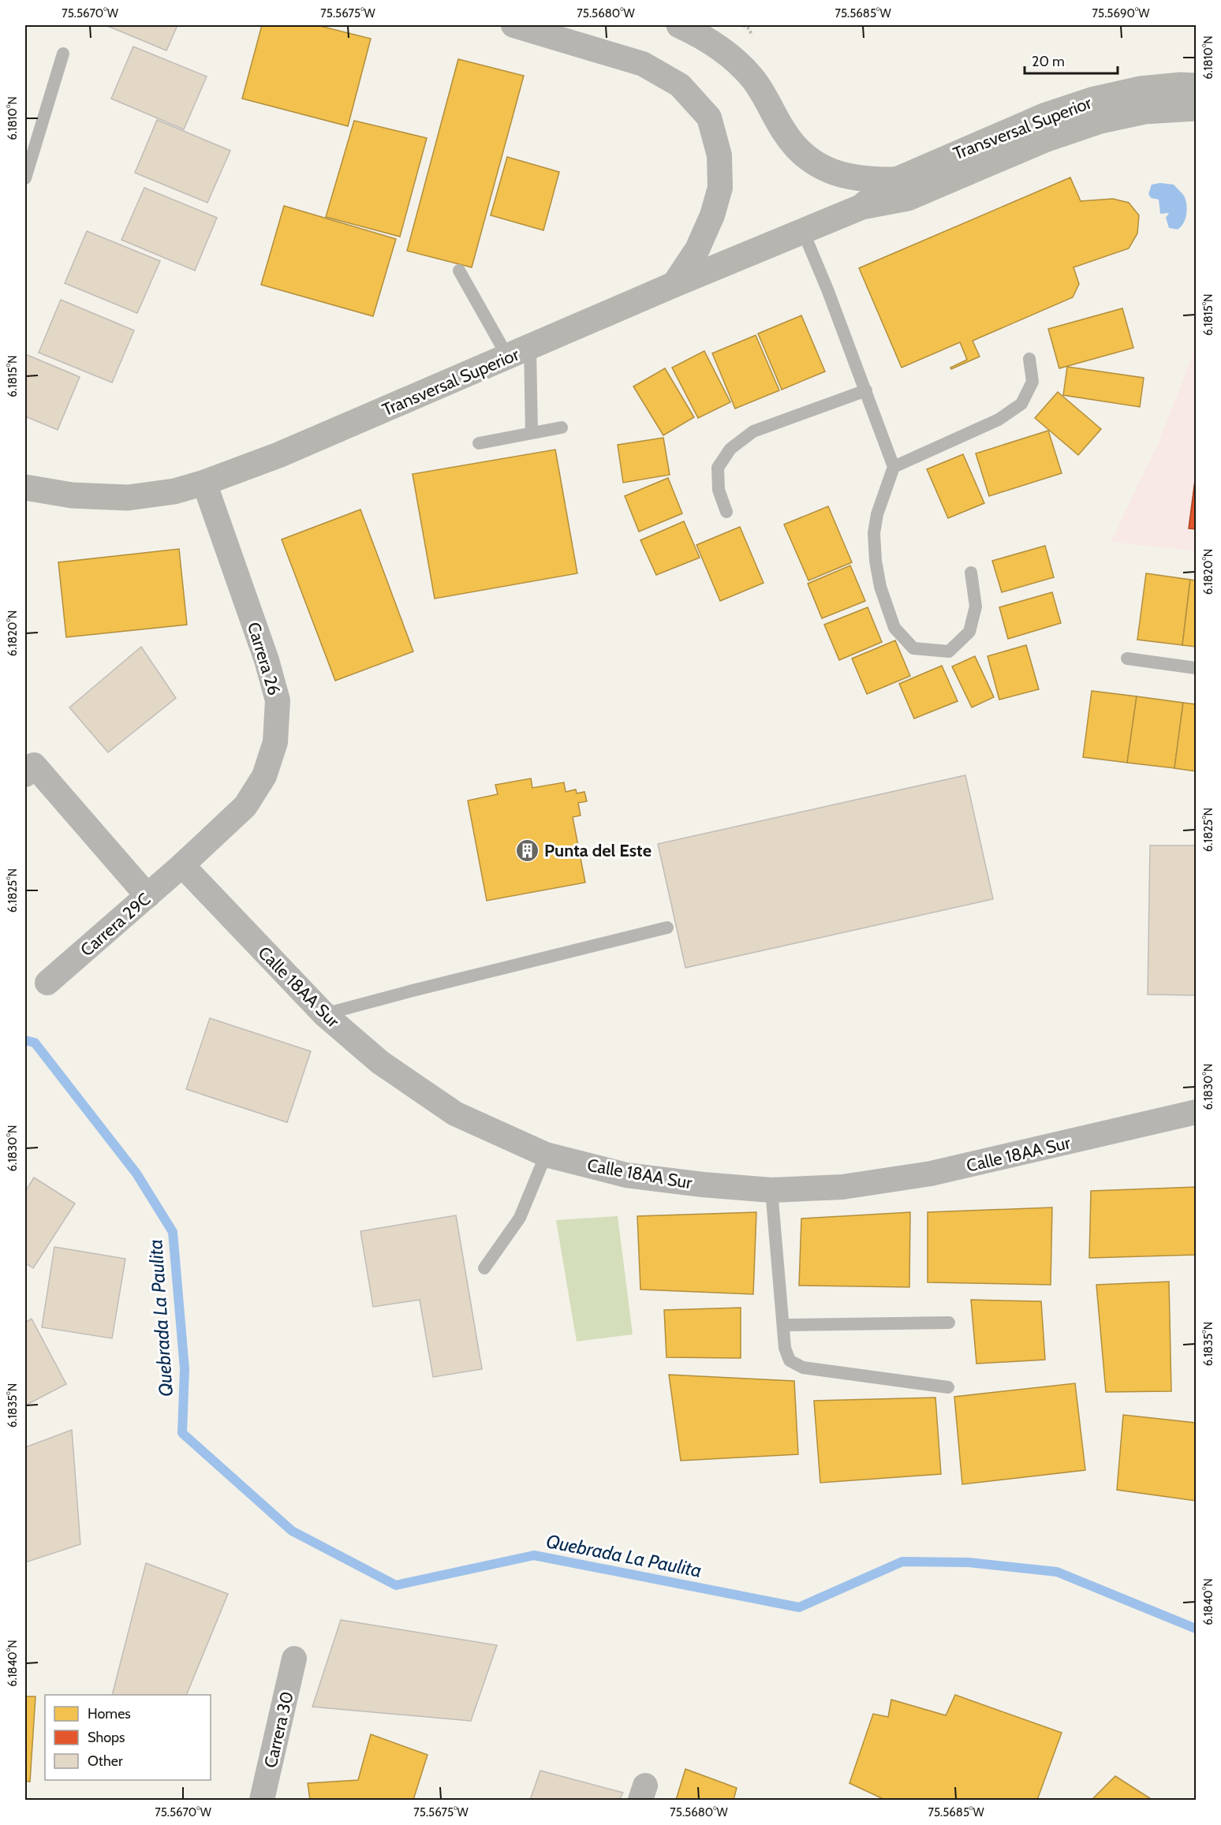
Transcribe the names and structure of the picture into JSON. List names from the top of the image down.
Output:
{
  "streets": {
    "main road": ["Transversal Superior"],
    "street": [
      "Carrera 26",
      "Carrera 29C",
      "Calle 18AA Sur",
      "Carrera 30"
    ]
  },
  "crossings": [
    ["Transversal Superior", "Carrera 26"],
    ["Carrera 26", "Carrera 29C"],
    ["Carrera 26", "Calle 18AA Sur"],
    ["Carrera 29C", "Calle 18AA Sur"]
  ],
  "water": ["Quebrada La Paulita"],
  "places": {
    "building": ["Punta del Este"]
  },
  "legend": ["Homes", "Shops", "Other"],
  "scale_bar": "20 m",
  "coordinates": [
    "75.5670°W",
    "75.5675°W",
    "75.5680°W",
    "75.5685°W",
    "75.5690°W",
    "6.1810°N",
    "6.1815°N",
    "6.1820°N",
    "6.1825°N",
    "6.1830°N",
    "6.1835°N",
    "6.1840°N"
  ]
}
